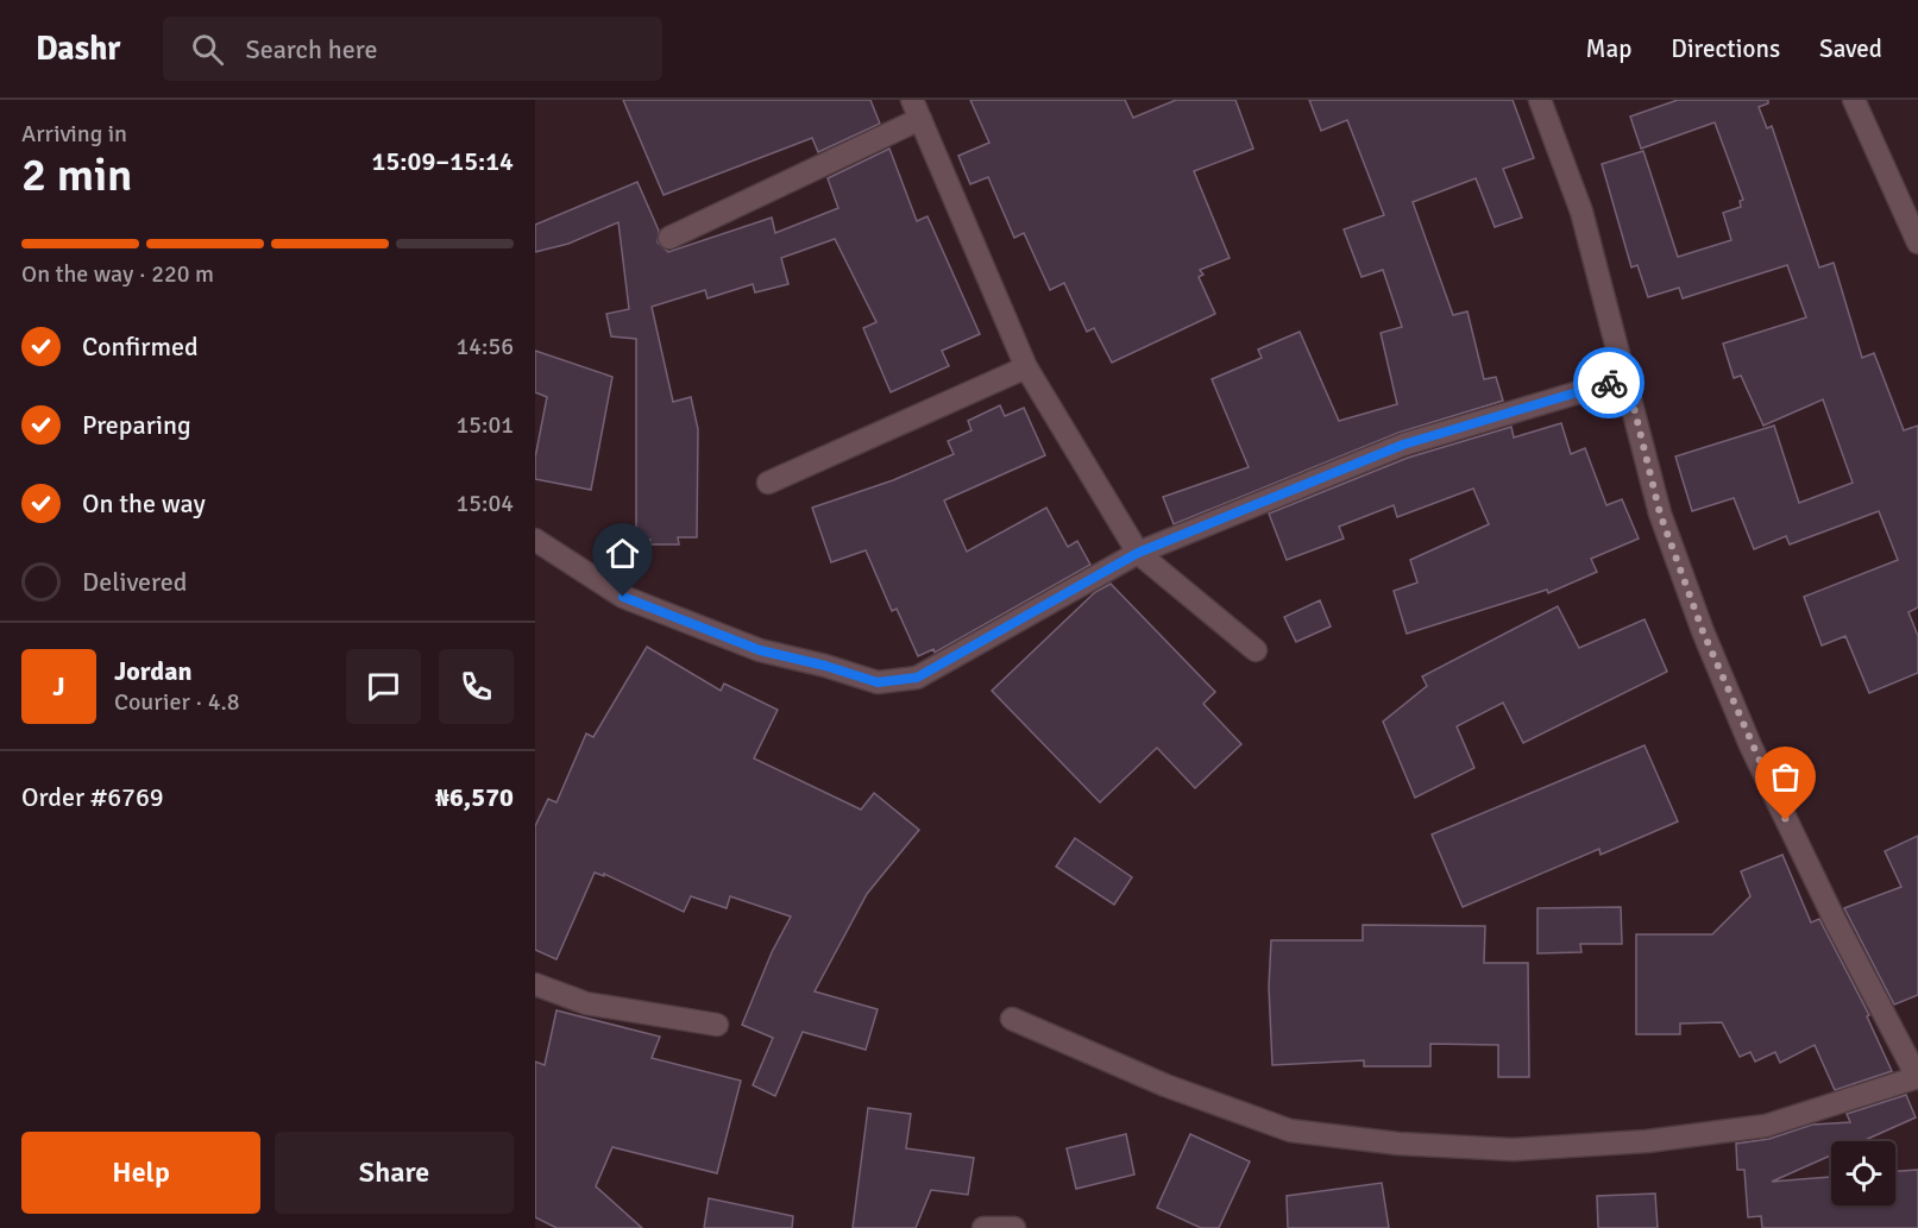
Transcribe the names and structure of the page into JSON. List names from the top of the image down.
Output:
{
  "page": {
    "header": "Dashr",
    "search": "Search here",
    "nav": ["Map", "Directions", "Saved"],
    "heading": ["2 min", "Arriving in", "15:09–15:14"],
    "panel": [
      "Jordan",
      "Courier · 4.8",
      "Order #6769",
      "₦6,570"
    ],
    "bar": "On the way · 220 m",
    "list": [
      ["Confirmed", "14:56"],
      ["Preparing", "15:01"],
      ["On the way", "15:04"],
      "Delivered"
    ],
    "round": "J",
    "buttons": ["Help", "Share"]
  }
}
